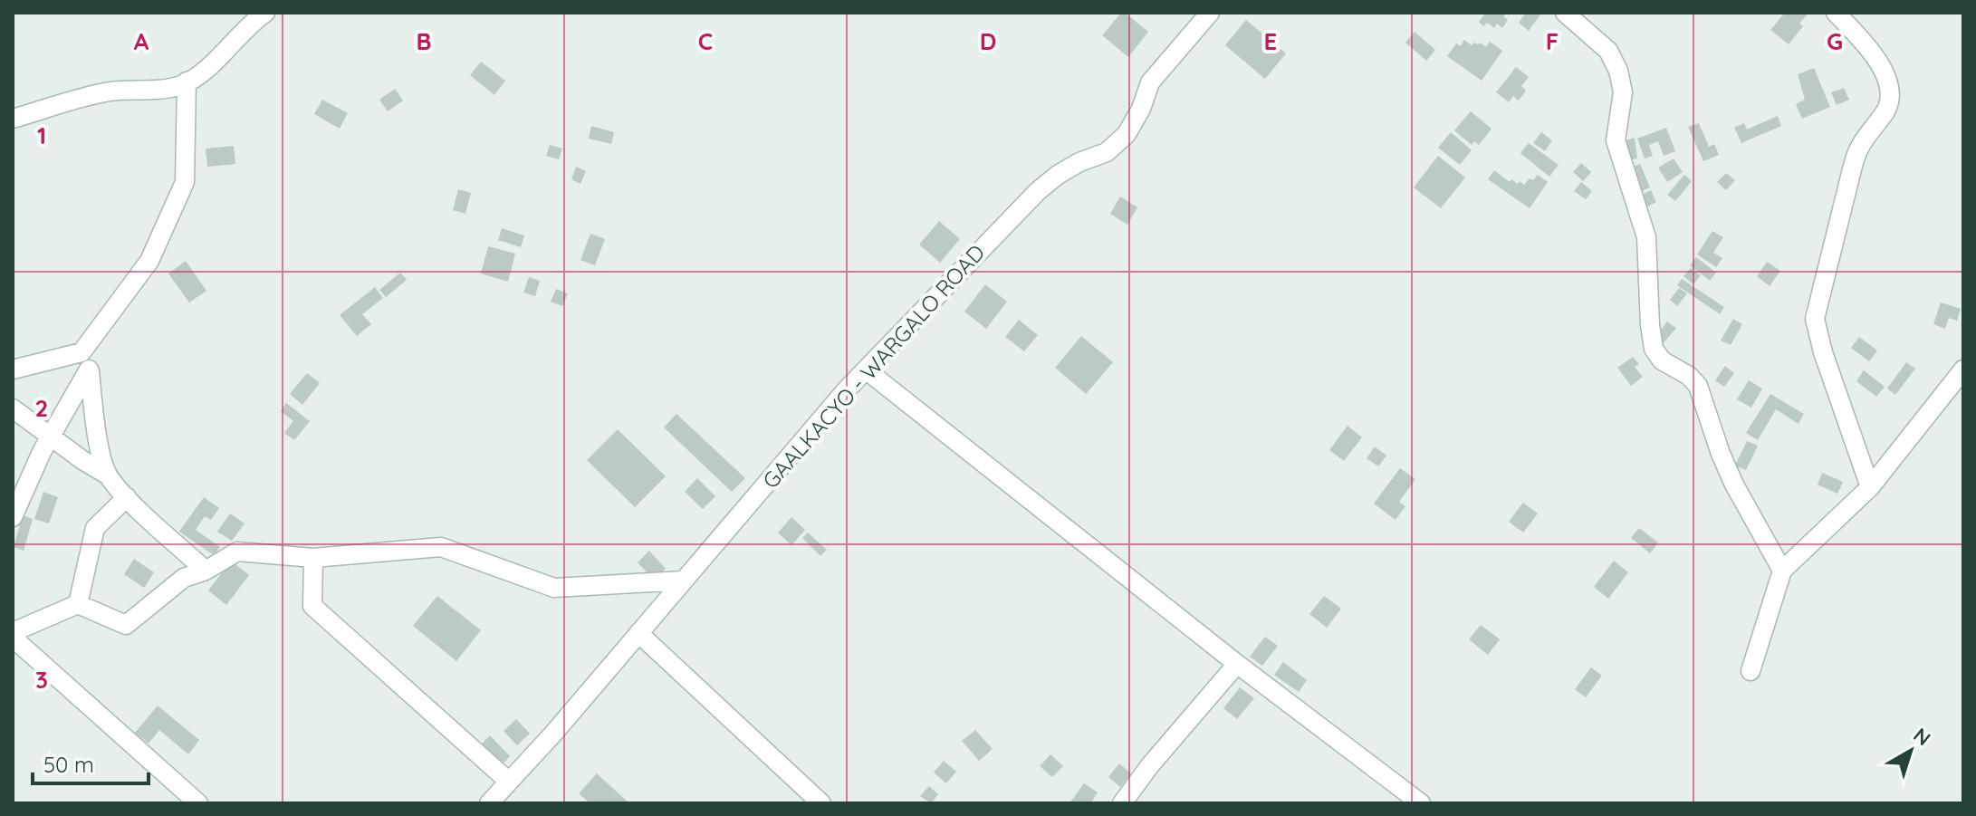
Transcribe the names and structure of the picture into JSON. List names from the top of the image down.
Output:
{
  "streets": {
    "street": ["GAALKACYO - WARGALO ROAD"]
  },
  "scale_bar": "50 m",
  "north": "top right",
  "grid": {
    "columns": [
      "A",
      "B",
      "C",
      "D",
      "E",
      "F",
      "G"
    ],
    "rows": ["1", "2", "3"]
  }
}
